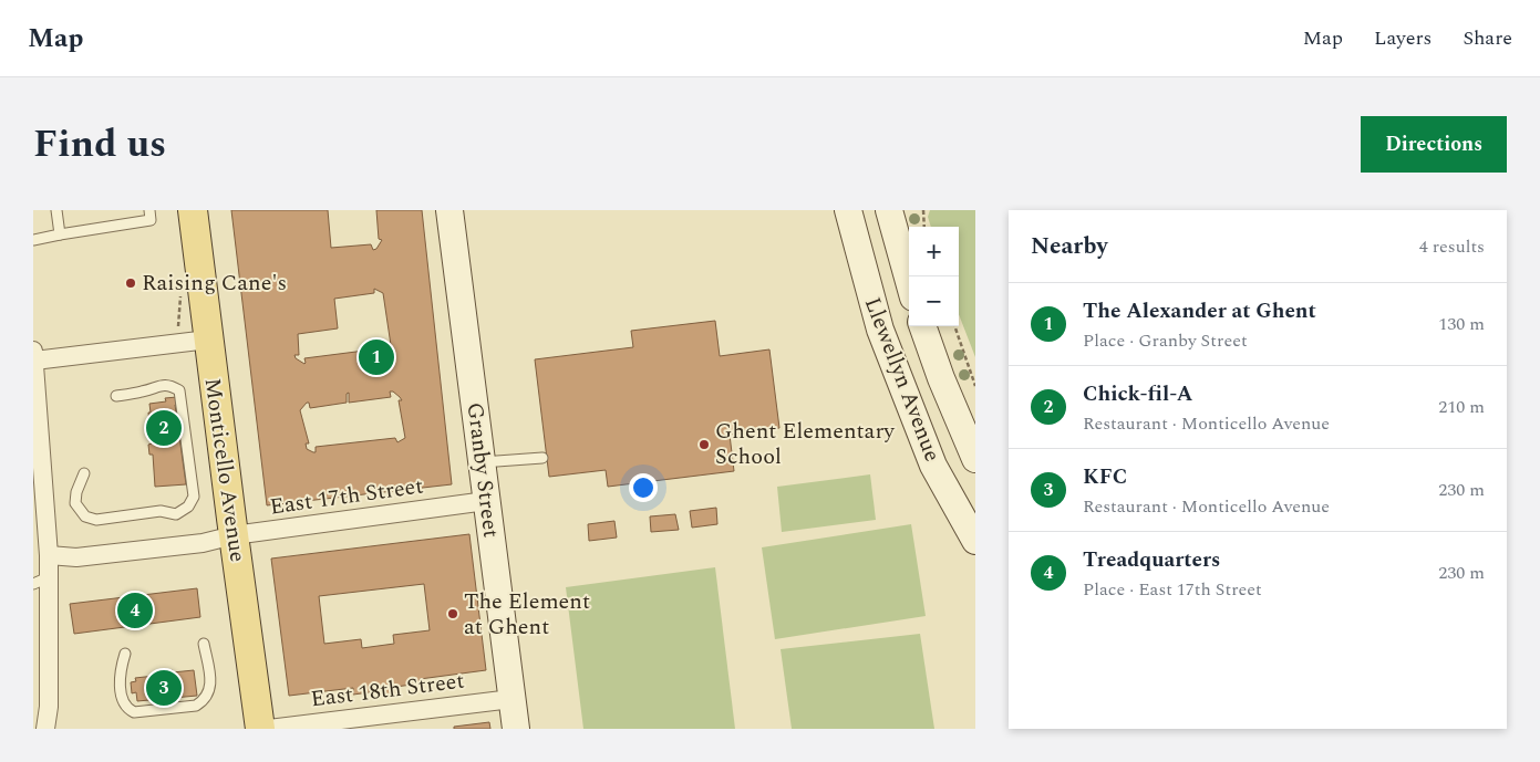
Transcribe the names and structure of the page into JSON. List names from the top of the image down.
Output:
{
  "streets": {
    "main road": ["Monticello Avenue"],
    "street": [
      "Llewellyn Avenue",
      "Granby Street",
      "East 17th Street",
      "East 18th Street"
    ]
  },
  "crossings": [
    ["Monticello Avenue", "East 17th Street"],
    ["Granby Street", "East 17th Street"],
    ["Granby Street", "East 18th Street"]
  ],
  "places": ["Raising Cane's", "Ghent Elementary School", "The Element at Ghent"],
  "page": {
    "header": "Map",
    "nav": ["Map", "Layers", "Share"],
    "title": "Find us",
    "buttons": "Directions",
    "heading": ["Nearby", "4 results"],
    "map_buttons": ["+", "−"],
    "list": [
      {
        "mark": "1",
        "name": "The Alexander at Ghent",
        "note": "Place · Granby Street",
        "value": "130 m"
      },
      {
        "mark": "2",
        "name": "Chick-fil-A",
        "note": "Restaurant · Monticello Avenue",
        "value": "210 m"
      },
      {
        "mark": "3",
        "name": "KFC",
        "note": "Restaurant · Monticello Avenue",
        "value": "230 m"
      },
      {
        "mark": "4",
        "name": "Treadquarters",
        "note": "Place · East 17th Street",
        "value": "230 m"
      }
    ],
    "pins": [
      "1",
      "2",
      "4",
      "3"
    ]
  }
}
